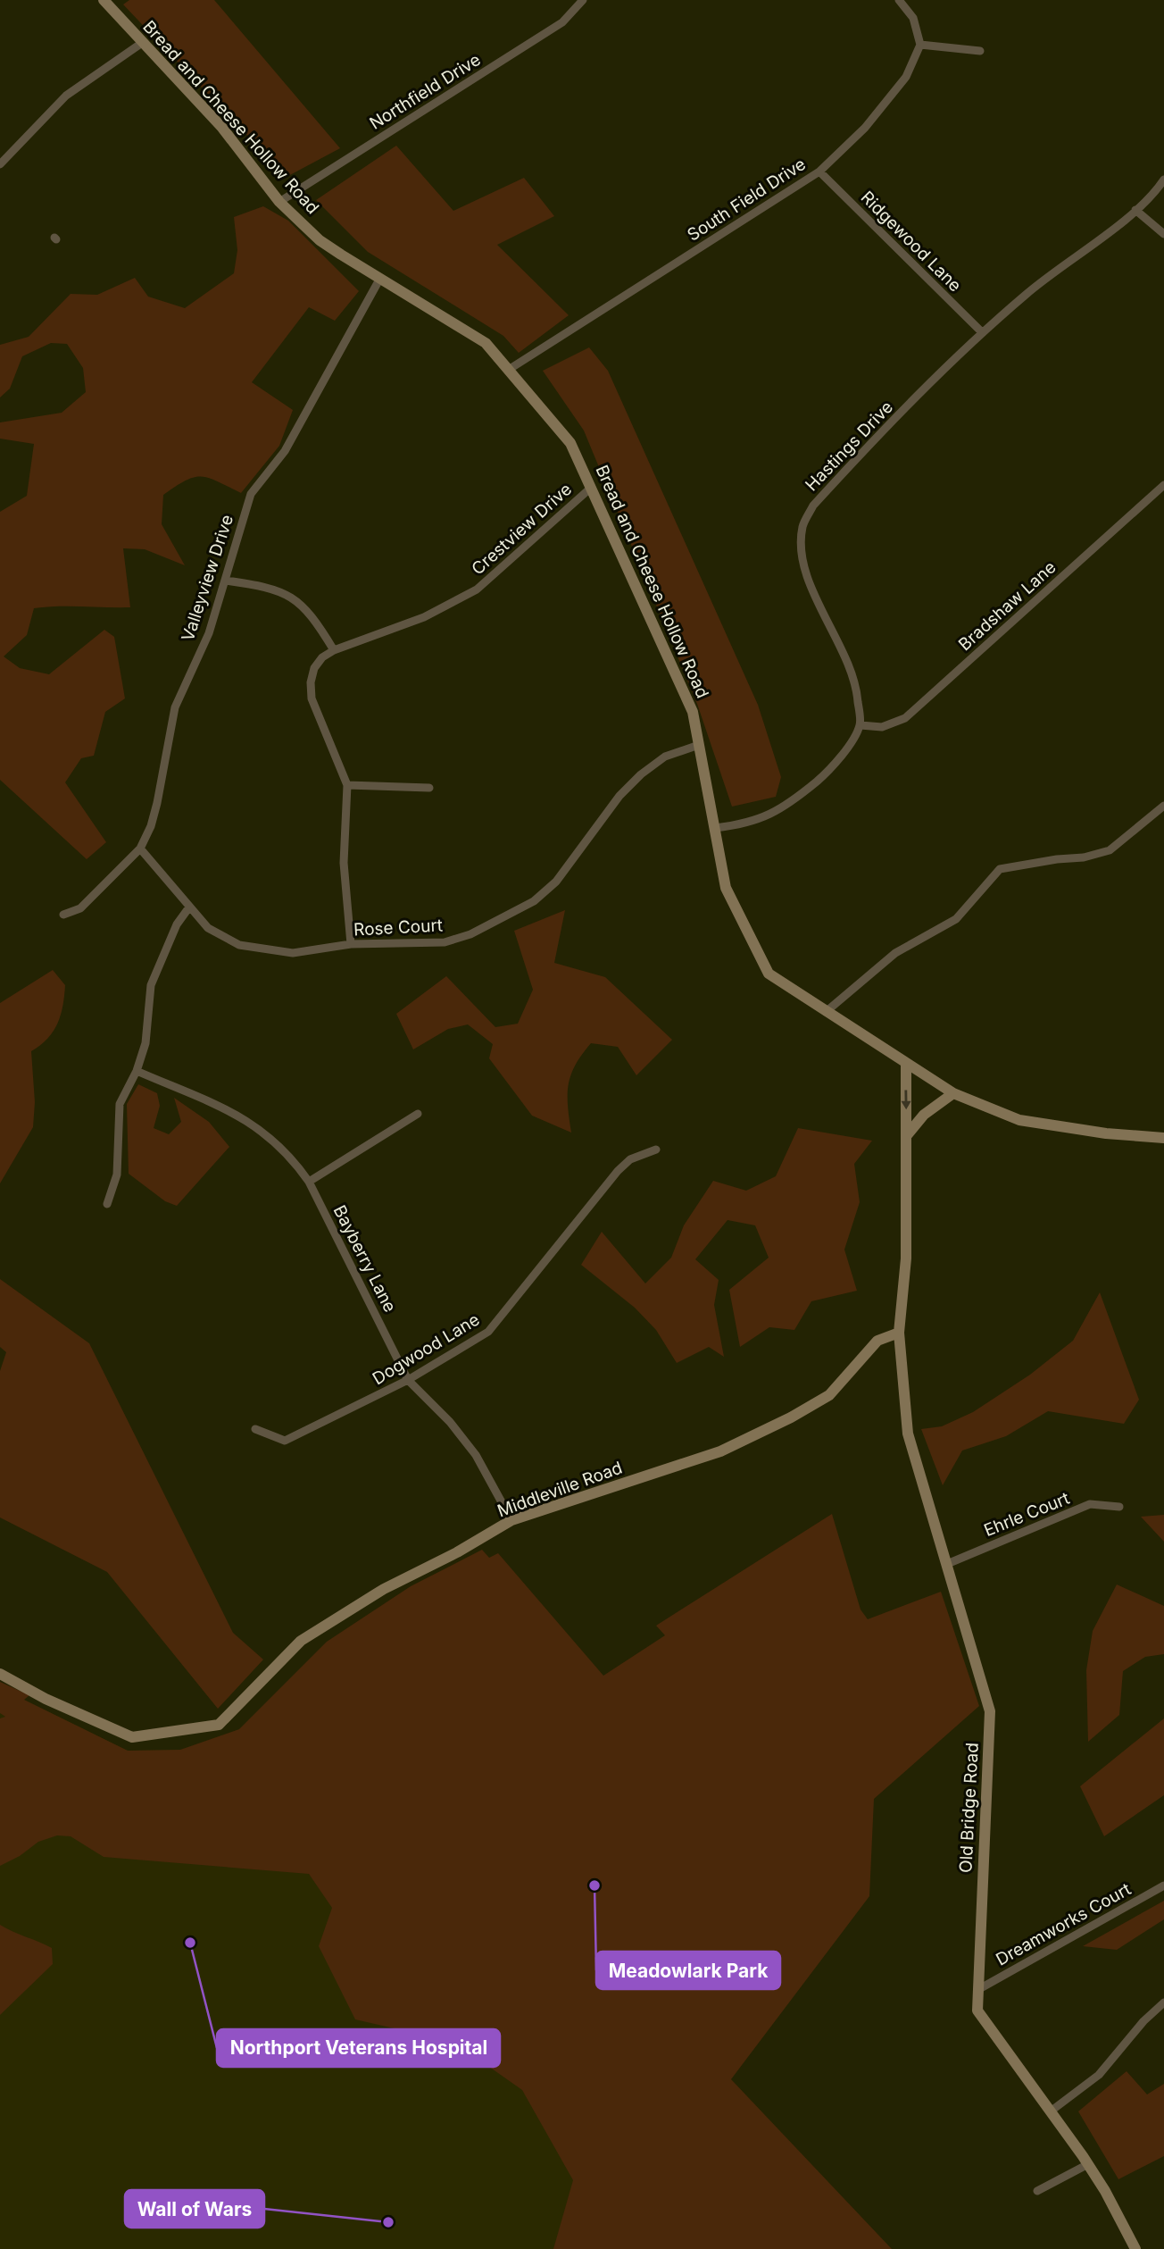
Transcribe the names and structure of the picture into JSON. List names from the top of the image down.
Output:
{
  "streets": {
    "street": [
      "Northfield Drive",
      "Bread and Cheese Hollow Road",
      "South Field Drive",
      "Ridgewood Lane",
      "Hastings Drive",
      "Crestview Drive",
      "Valleyview Drive",
      "Bradshaw Lane",
      "Rose Court",
      "Bayberry Lane",
      "Dogwood Lane",
      "Middleville Road",
      "Ehrle Court",
      "Old Bridge Road",
      "Dreamworks Court"
    ]
  },
  "crossings": [
    ["Northfield Drive", "Bread and Cheese Hollow Road"],
    ["Bread and Cheese Hollow Road", "South Field Drive"],
    ["Bread and Cheese Hollow Road", "Crestview Drive"],
    ["Bread and Cheese Hollow Road", "Valleyview Drive"],
    ["Bread and Cheese Hollow Road", "Rose Court"],
    ["South Field Drive", "Ridgewood Lane"],
    ["Ridgewood Lane", "Hastings Drive"],
    ["Hastings Drive", "Bradshaw Lane"],
    ["Valleyview Drive", "Rose Court"],
    ["Bayberry Lane", "Dogwood Lane"],
    ["Bayberry Lane", "Middleville Road"],
    ["Middleville Road", "Old Bridge Road"],
    ["Ehrle Court", "Old Bridge Road"],
    ["Old Bridge Road", "Dreamworks Court"]
  ],
  "places": ["Meadowlark Park", "Northport Veterans Hospital", "Wall of Wars"]
}
